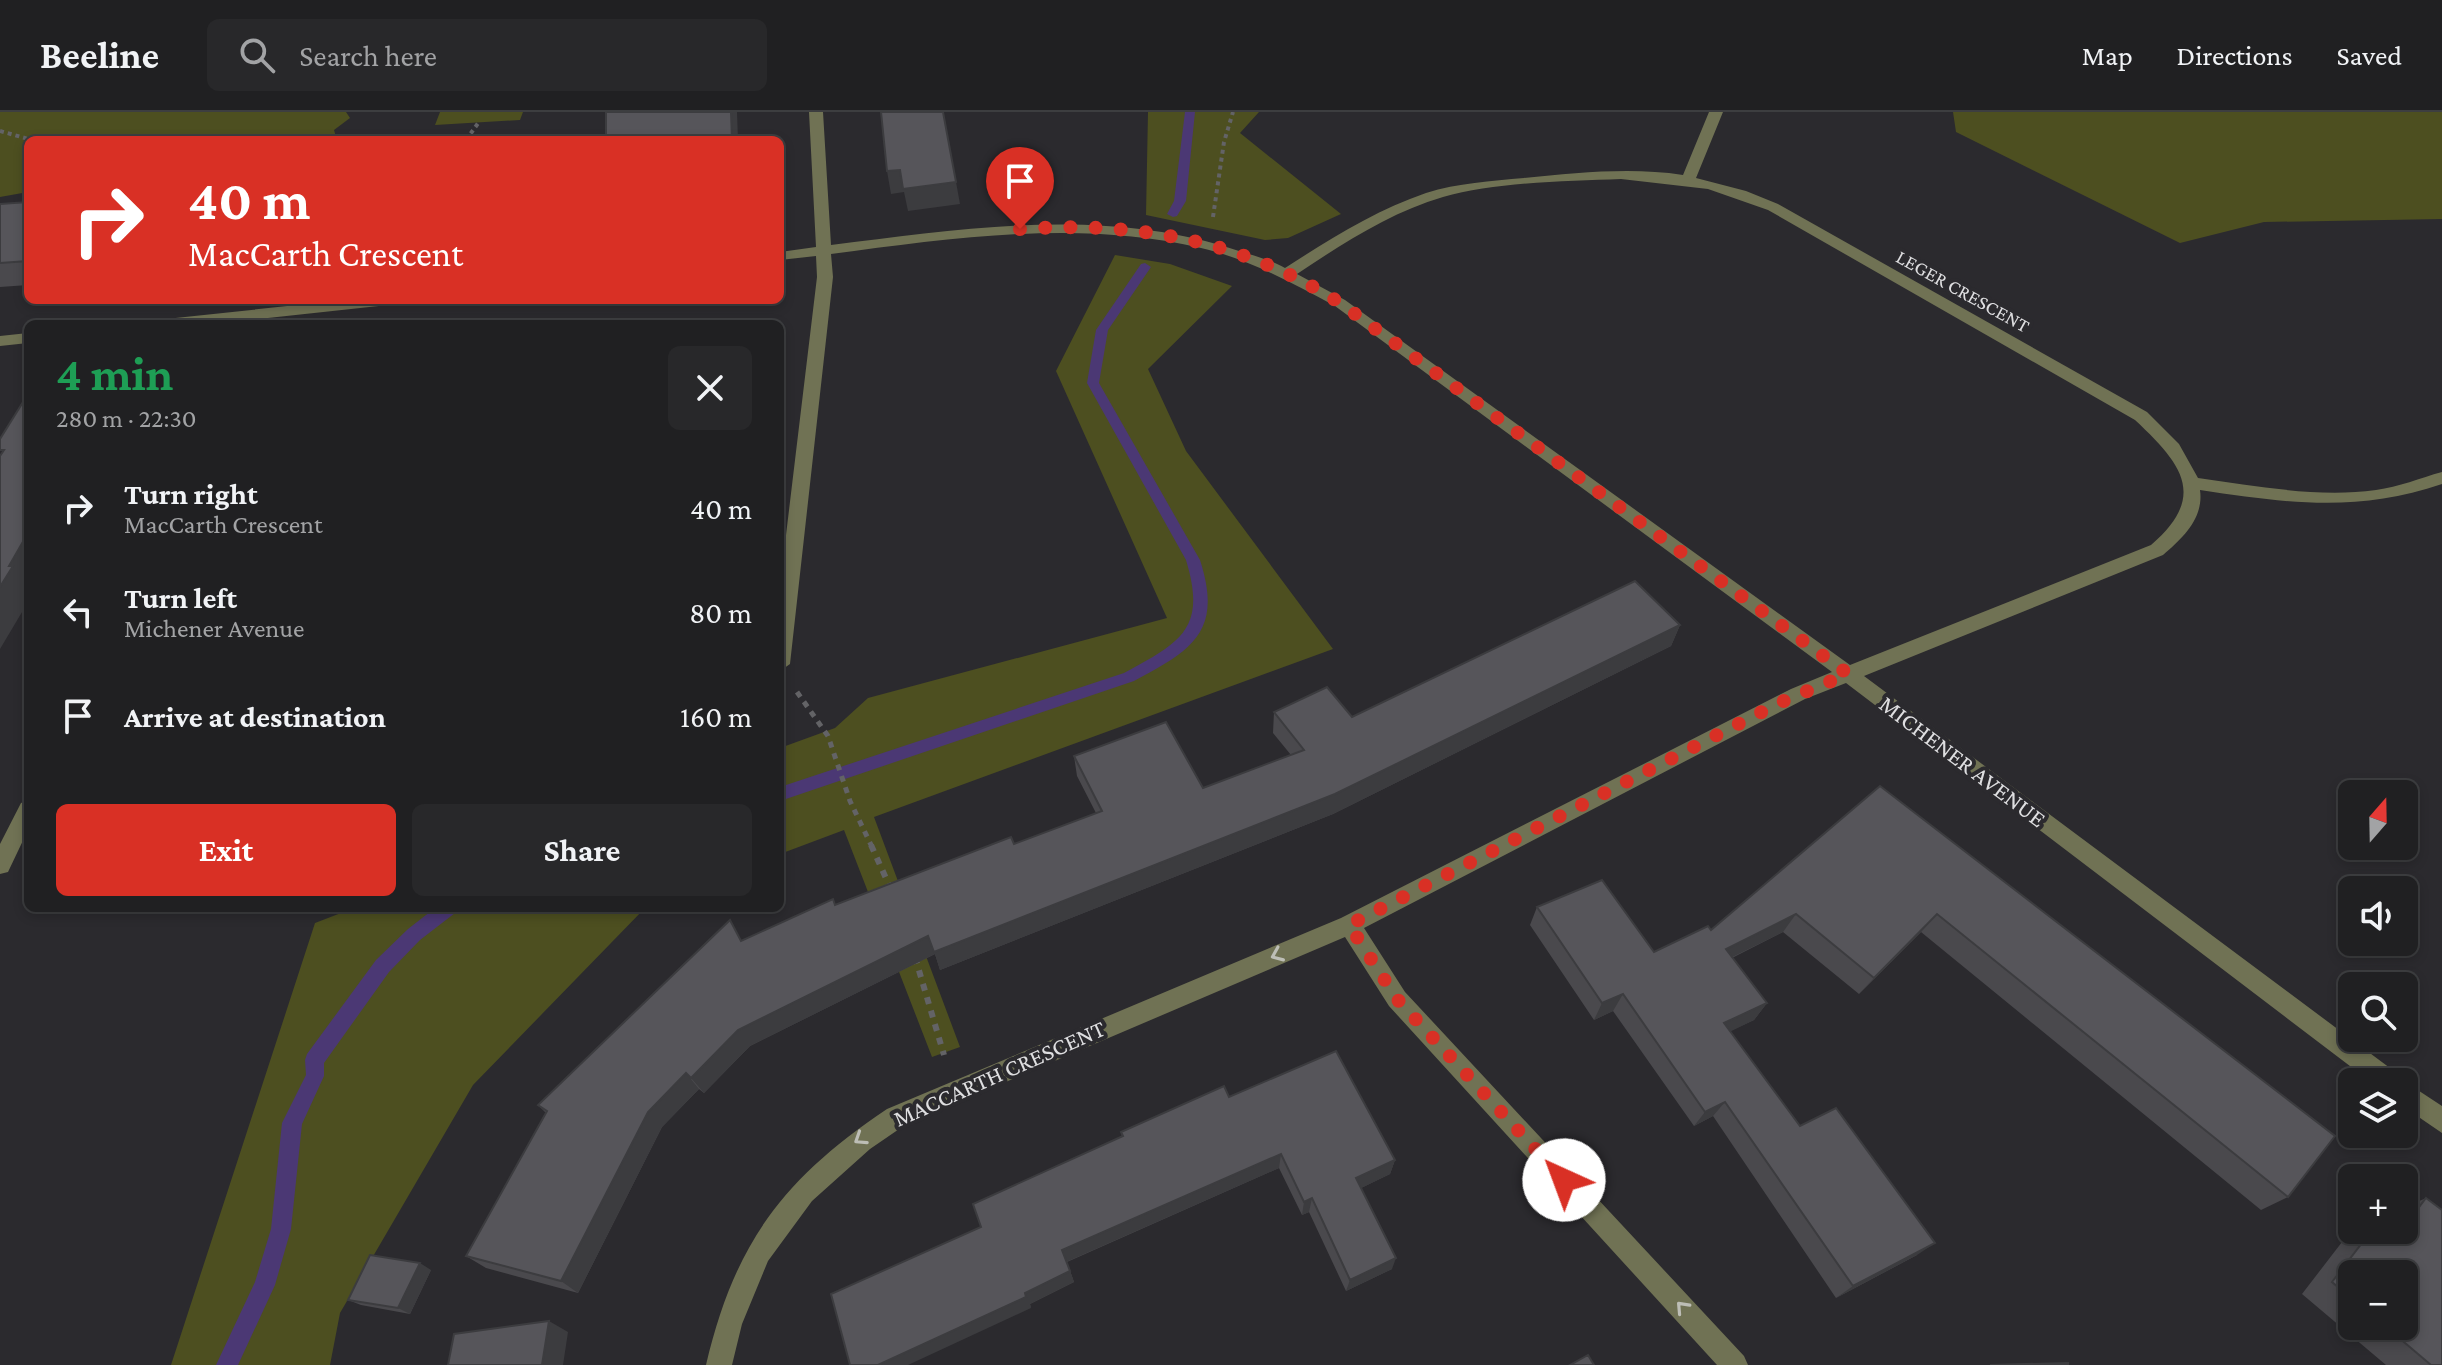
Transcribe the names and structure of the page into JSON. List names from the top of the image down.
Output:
{
  "streets": {
    "street": ["LEGER CRESCENT", "MICHENER AVENUE", "MACCARTH CRESCENT"]
  },
  "crossings": [
    ["LEGER CRESCENT", "MICHENER AVENUE"],
    ["MICHENER AVENUE", "MACCARTH CRESCENT"]
  ],
  "one_way": ["MACCARTH CRESCENT"],
  "north": "top",
  "page": {
    "header": "Beeline",
    "search": "Search here",
    "nav": ["Map", "Directions", "Saved"],
    "turn": ["40 m", "MacCarth Crescent"],
    "heading": ["4 min", "280 m · 22:30"],
    "list": [
      {
        "name": "Turn right",
        "note": "MacCarth Crescent",
        "value": "40 m"
      },
      {
        "name": "Turn left",
        "note": "Michener Avenue",
        "value": "80 m"
      },
      {
        "name": "Arrive at destination",
        "value": "160 m"
      }
    ],
    "map_buttons": ["+", "−"],
    "buttons": ["Exit", "Share"]
  }
}
